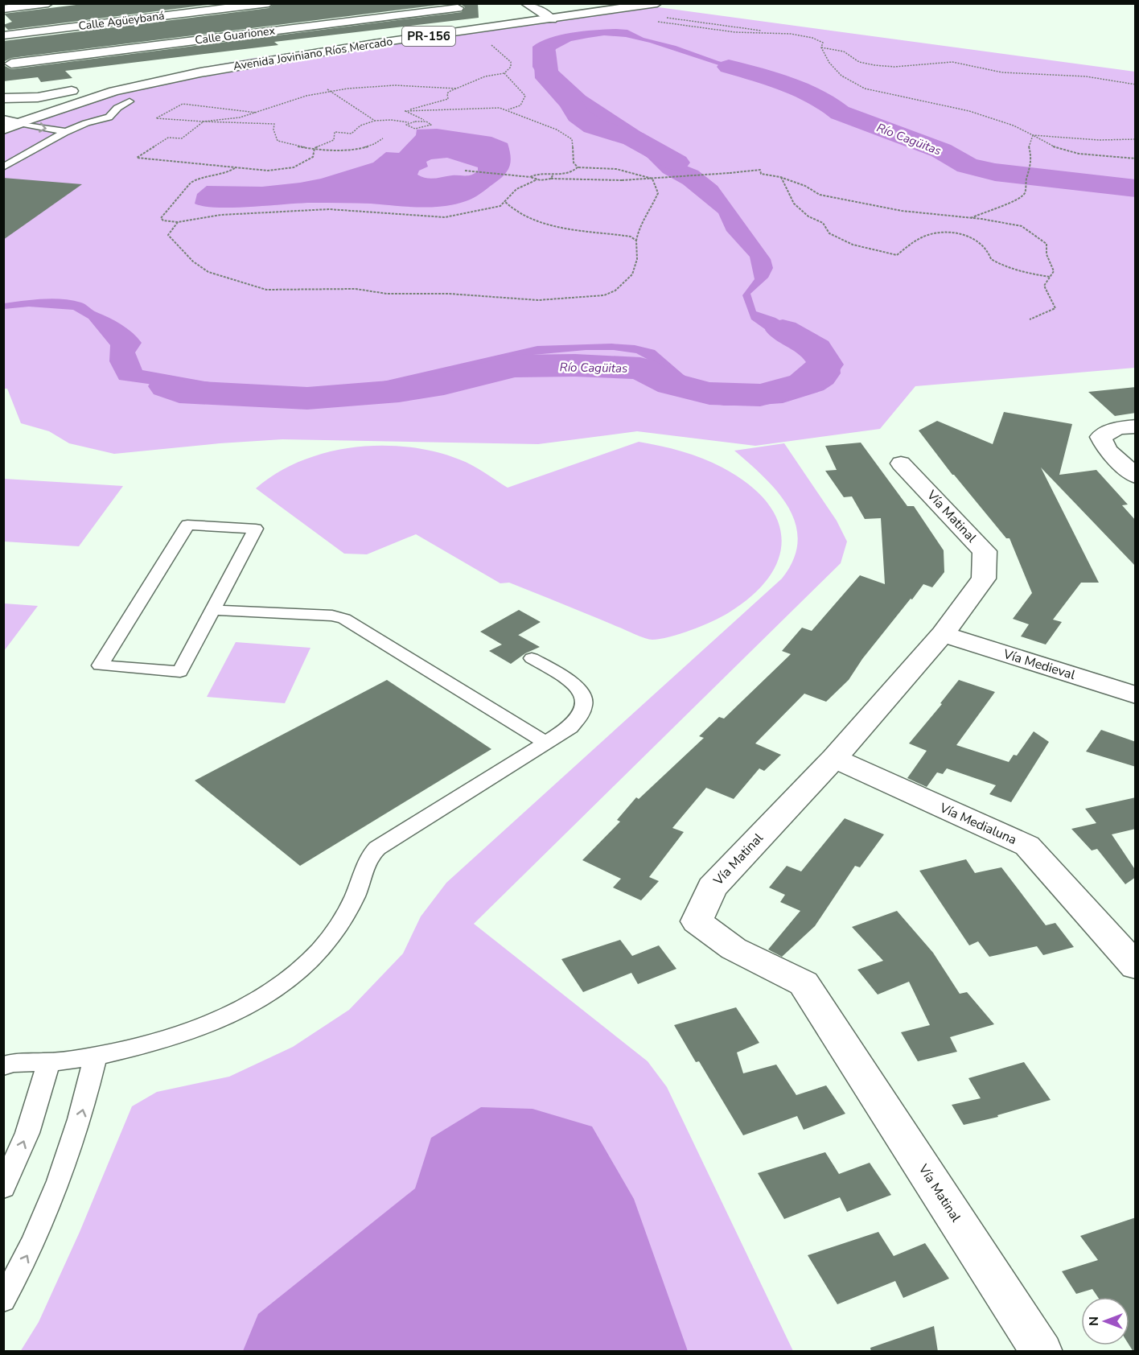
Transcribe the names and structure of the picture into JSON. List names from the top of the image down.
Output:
{
  "streets": {
    "street": [
      "Calle Agüeybaná",
      "Calle Guarionex",
      "PR-156",
      "Avenida Joviniano Ríos Mercado",
      "Vía Matinal",
      "Vía Medieval",
      "Vía Medialuna"
    ]
  },
  "crossings": [
    ["Vía Matinal", "Vía Medieval"],
    ["Vía Matinal", "Vía Medialuna"]
  ],
  "water": ["Río Cagüitas"],
  "north": "left"
}
